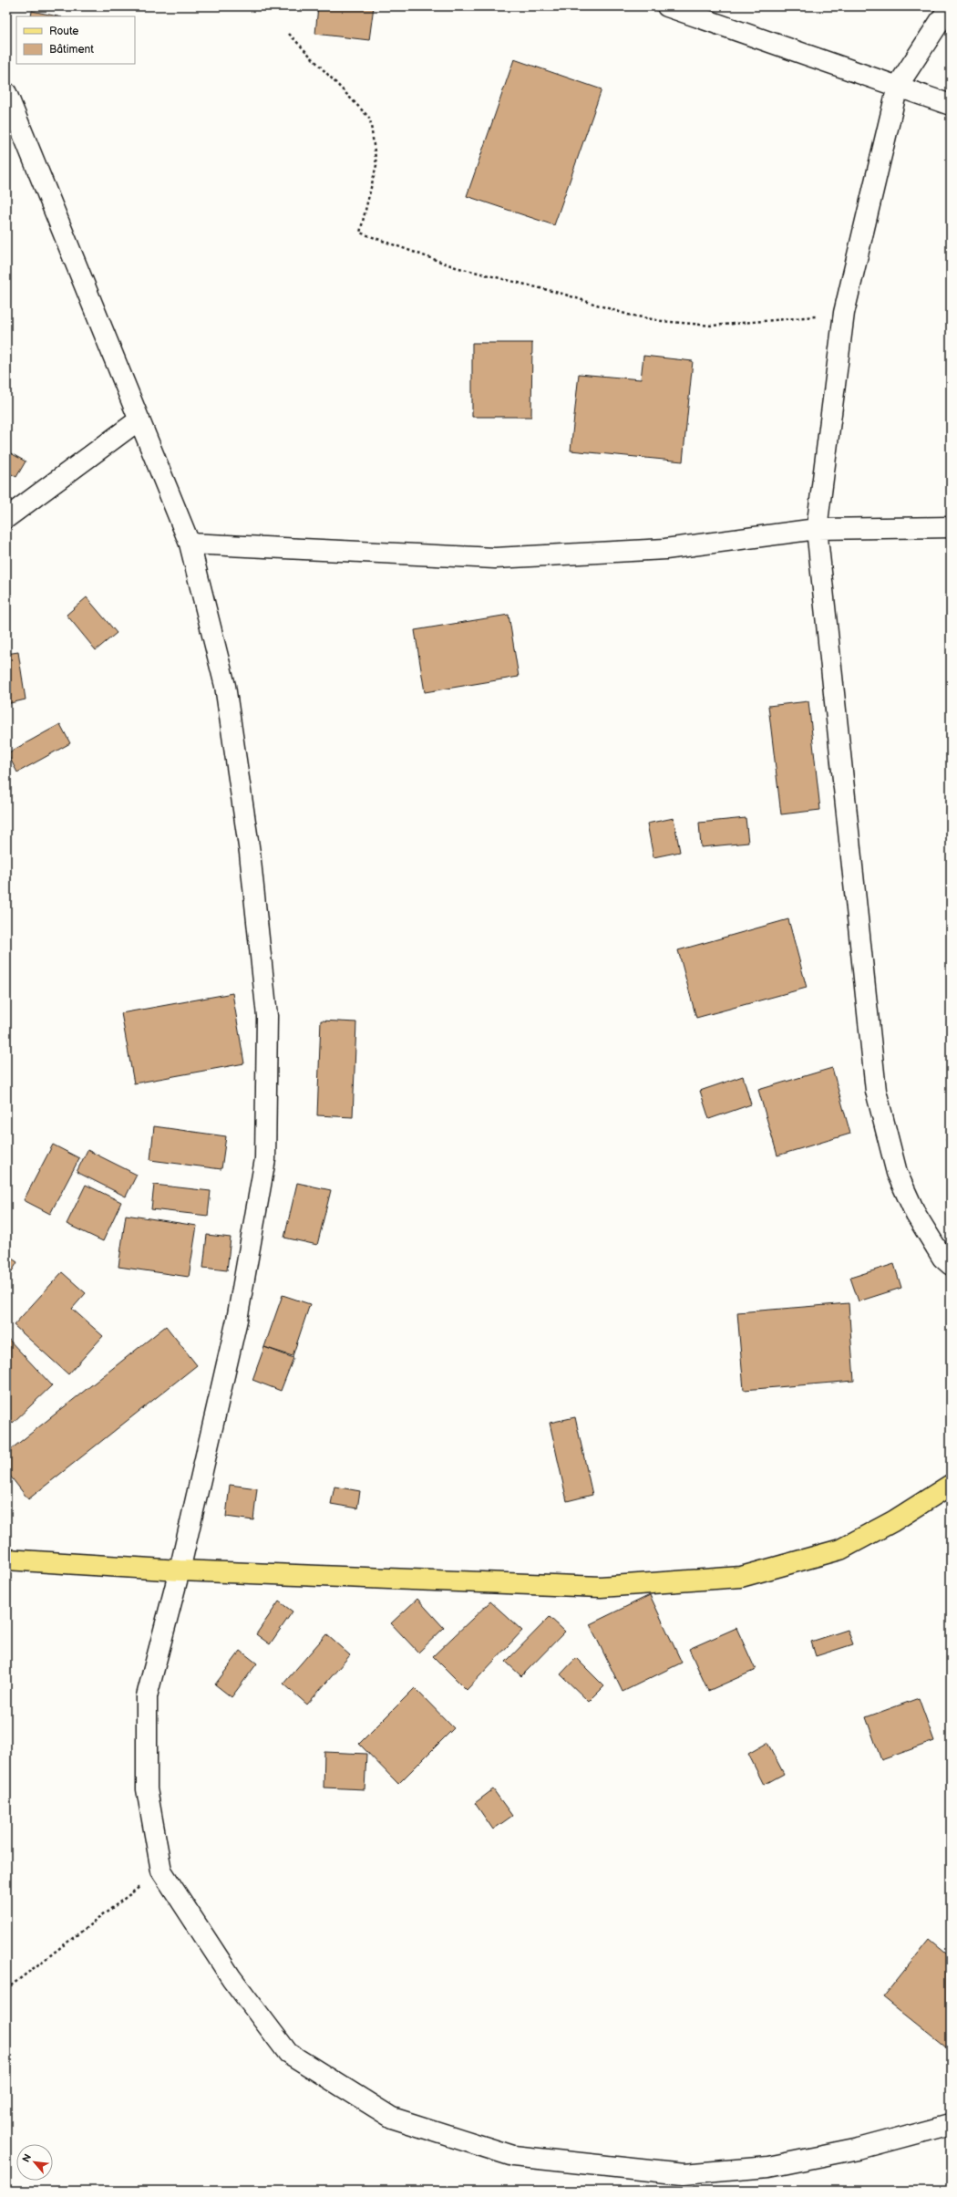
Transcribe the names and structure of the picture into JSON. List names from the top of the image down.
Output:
{
  "legend": ["Route", "Bâtiment"],
  "north": "top left"
}
